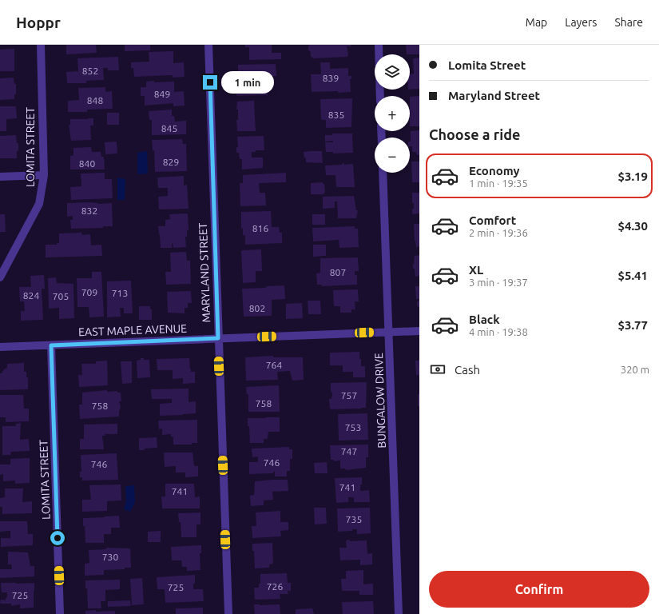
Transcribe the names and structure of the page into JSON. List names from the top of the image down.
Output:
{
  "streets": {
    "street": [
      "LOMITA STREET",
      "MARYLAND STREET",
      "EAST MAPLE AVENUE",
      "BUNGALOW DRIVE"
    ]
  },
  "crossings": [
    ["LOMITA STREET", "EAST MAPLE AVENUE"],
    ["MARYLAND STREET", "EAST MAPLE AVENUE"],
    ["EAST MAPLE AVENUE", "BUNGALOW DRIVE"]
  ],
  "house_numbers": [
    "852",
    "839",
    "849",
    "848",
    "835",
    "845",
    "829",
    "840",
    "832",
    "816",
    "807",
    "709",
    "713",
    "824",
    "705",
    "802",
    "764",
    "757",
    "758",
    "758",
    "753",
    "747",
    "746",
    "746",
    "741",
    "741",
    "735",
    "730",
    "726",
    "725",
    "725"
  ],
  "page": {
    "header": "Hoppr",
    "nav": ["Map", "Layers", "Share"],
    "banner": ["Lomita Street", "Maryland Street"],
    "map_buttons": ["+", "−"],
    "bubble": "1 min",
    "heading": "Choose a ride",
    "list": [
      {
        "name": "Economy",
        "note": "1 min · 19:35",
        "value": "$3.19"
      },
      {
        "name": "Comfort",
        "note": "2 min · 19:36",
        "value": "$4.30"
      },
      {
        "name": "XL",
        "note": "3 min · 19:37",
        "value": "$5.41"
      },
      {
        "name": "Black",
        "note": "4 min · 19:38",
        "value": "$3.77"
      }
    ],
    "pay": ["Cash", "320 m"],
    "buttons": "Confirm"
  }
}
